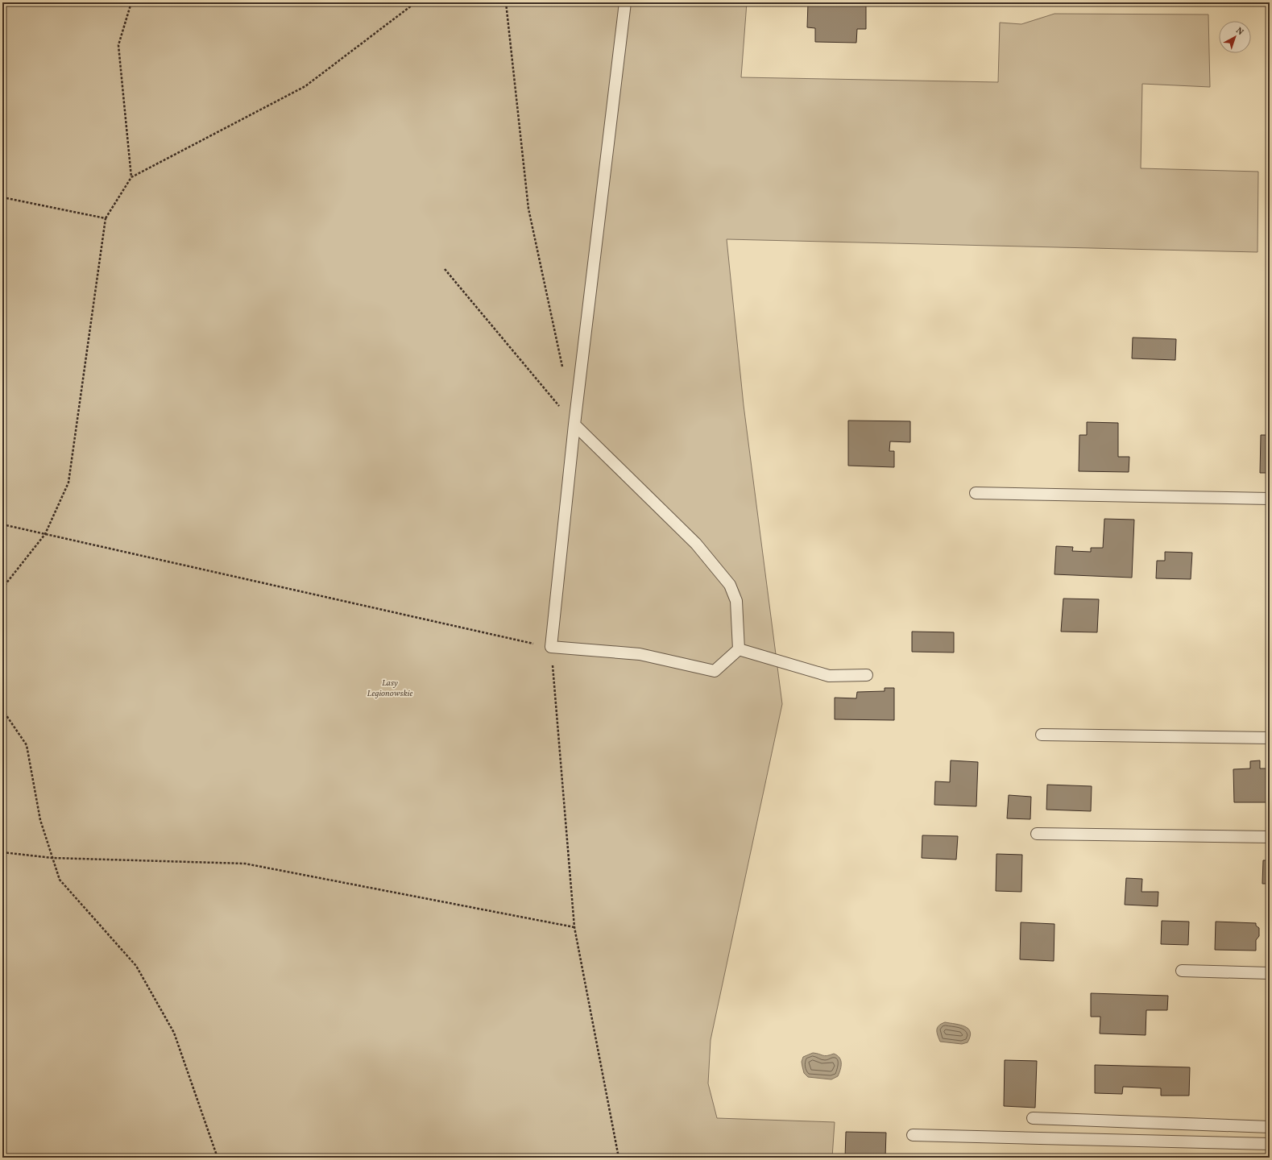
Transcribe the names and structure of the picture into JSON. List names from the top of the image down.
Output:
{
  "parks": ["Lasy Legionowskie"],
  "north": "top right"
}
